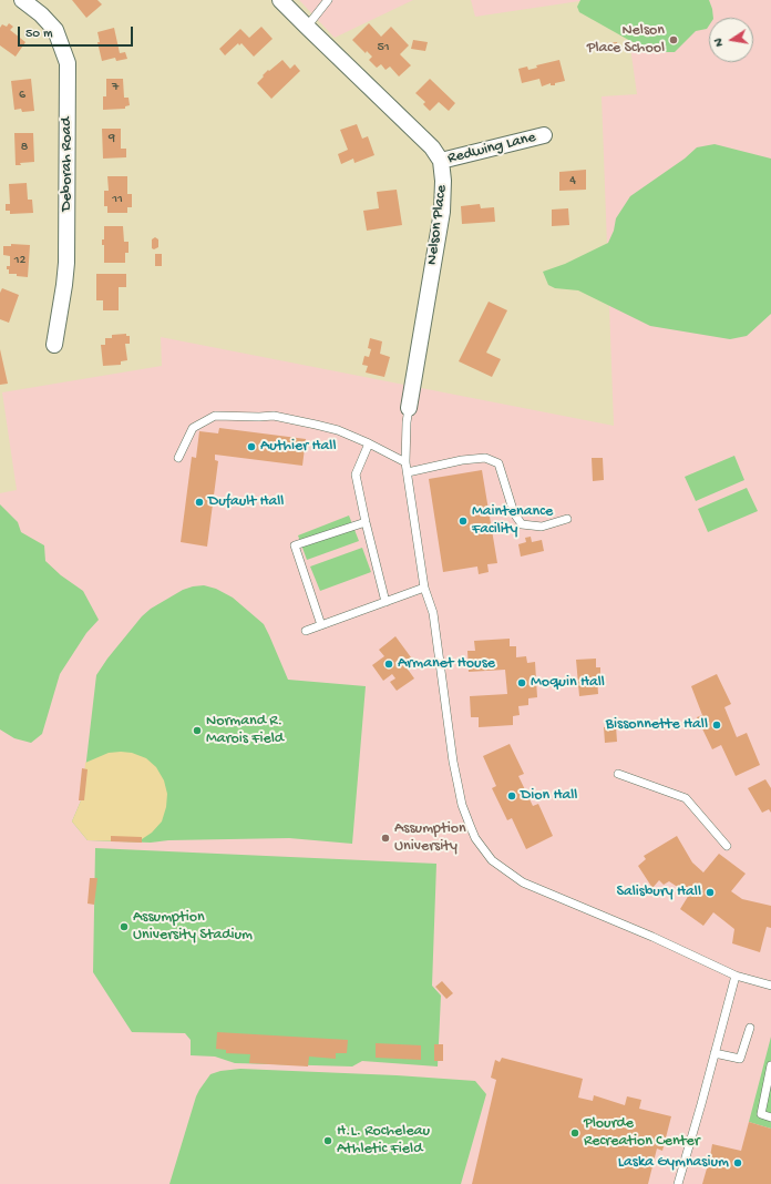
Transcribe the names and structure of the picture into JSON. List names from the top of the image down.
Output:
{
  "streets": {
    "street": ["Redwing Lane", "Deborah Road", "Nelson Place"]
  },
  "crossings": [
    ["Redwing Lane", "Nelson Place"]
  ],
  "places": [
    "Nelson Place School",
    "Authier Hall",
    "Dufault Hall",
    "Maintenance Facility",
    "Armanet House",
    "Moquin Hall",
    "Bissonnette Hall",
    "Normand R. Marois Field",
    "Dion Hall",
    "Assumption University",
    "Salisbury Hall",
    "Assumption University Stadium",
    "Plourde Recreation Center",
    "H.L. Rocheleau Athletic Field",
    "Laska Gymnasium"
  ],
  "house_numbers": [
    "51",
    "7",
    "6",
    "9",
    "8",
    "4",
    "11",
    "12"
  ],
  "scale_bar": "50 m",
  "north": "left"
}
